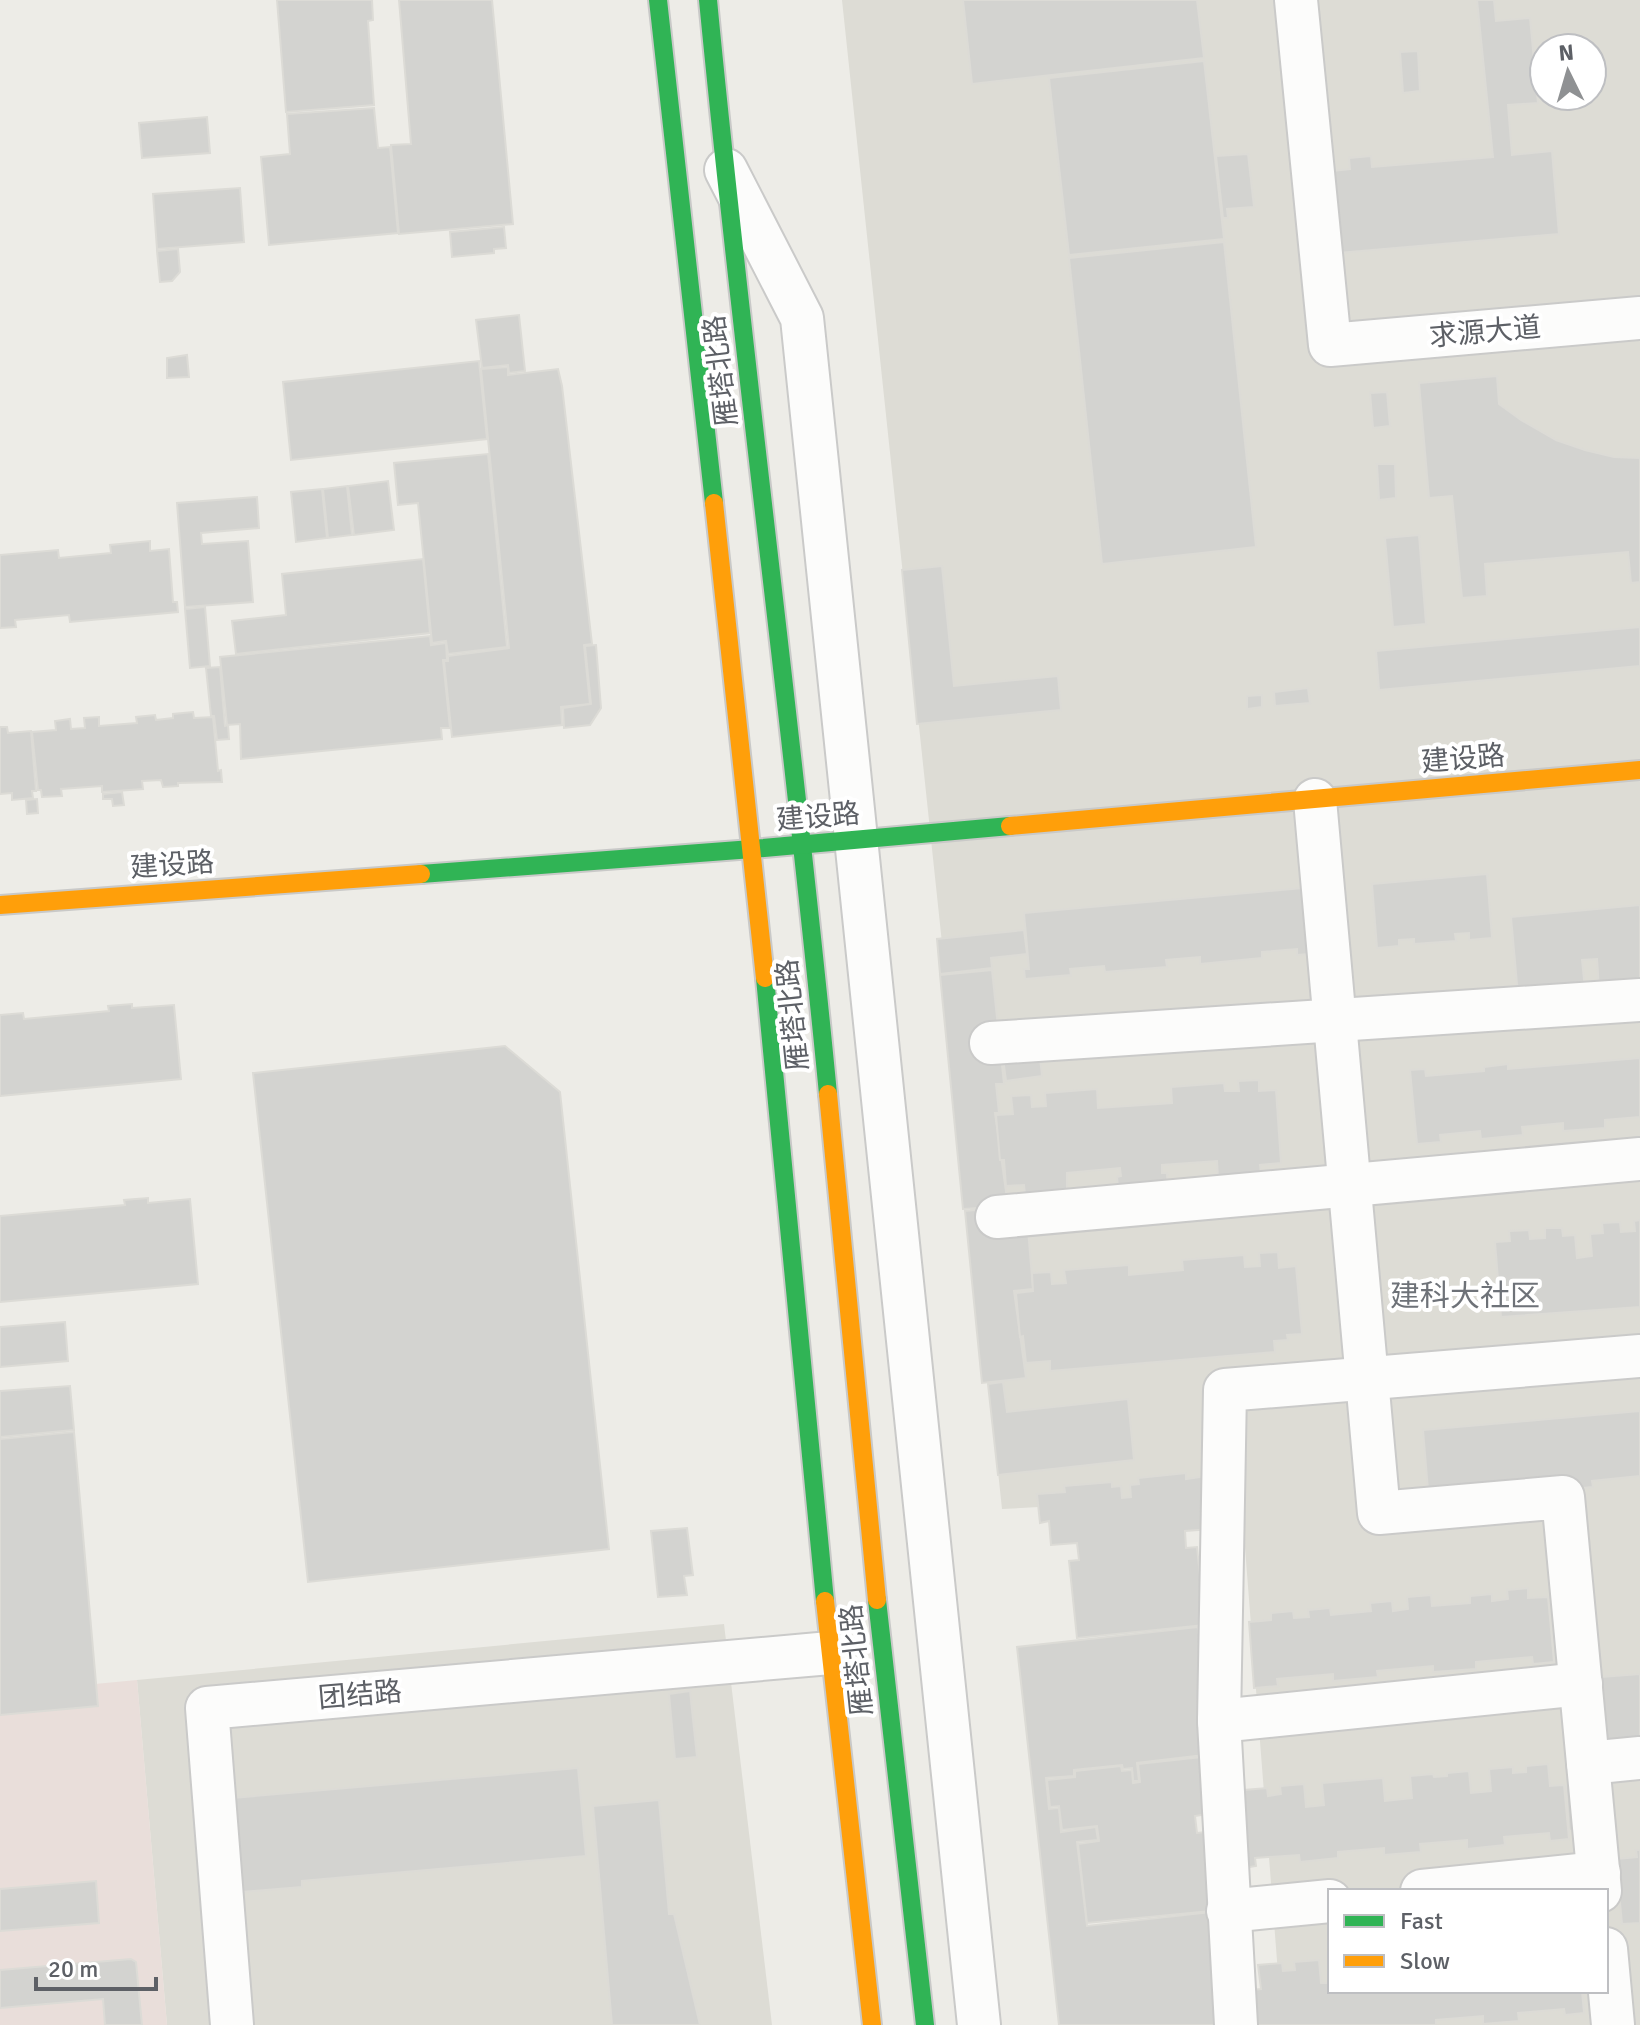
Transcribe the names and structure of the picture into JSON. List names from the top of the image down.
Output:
{
  "streets": {
    "main road": ["雁塔北路", "建设路"],
    "street": ["求源大道", "团结路"]
  },
  "crossings": [
    ["雁塔北路", "建设路"],
    ["雁塔北路", "团结路"]
  ],
  "districts": ["建科大社区"],
  "legend": ["Fast", "Slow"],
  "scale_bar": "20 m",
  "north": "top"
}
